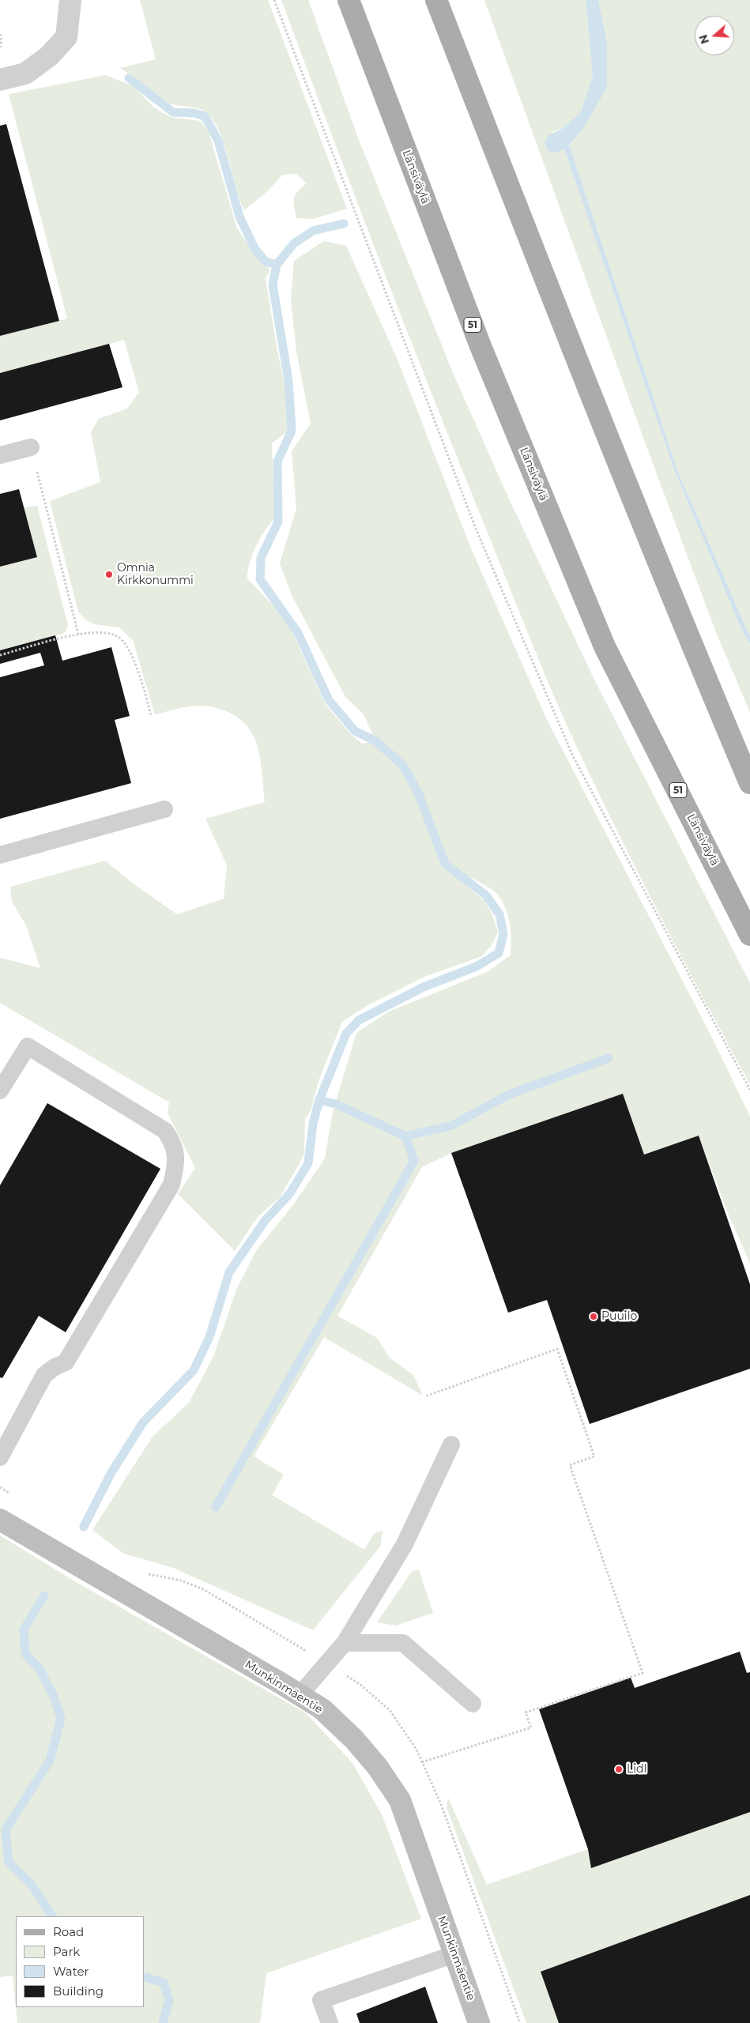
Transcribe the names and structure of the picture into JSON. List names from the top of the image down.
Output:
{
  "streets": {
    "main road": ["Länsiväylä", "51"],
    "street": ["Munkinmäentie"]
  },
  "places": ["Omnia Kirkkonummi", "Puuilo", "Lidl"],
  "legend": [
    "Road",
    "Park",
    "Water",
    "Building"
  ],
  "north": "left"
}
